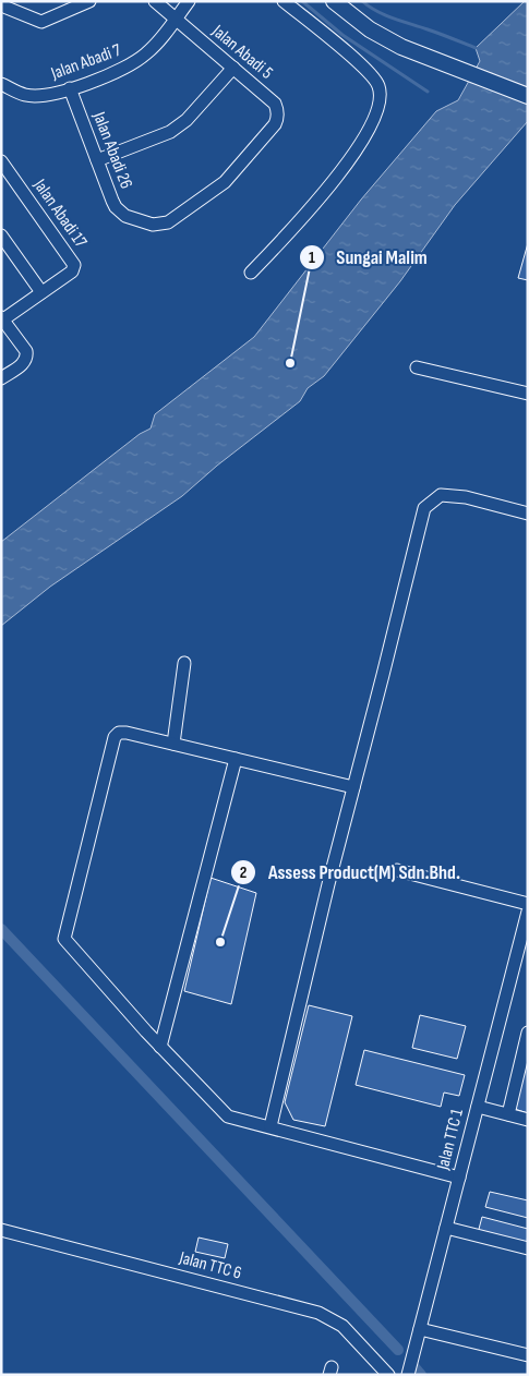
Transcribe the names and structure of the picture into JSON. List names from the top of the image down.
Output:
{
  "streets": {
    "street": [
      "Jalan Abadi 5",
      "Jalan Abadi 7",
      "Jalan Abadi 26",
      "Jalan Abadi 17",
      "Jalan TTC 1",
      "Jalan TTC 6"
    ]
  },
  "crossings": [
    ["Jalan Abadi 5", "Jalan Abadi 7"],
    ["Jalan Abadi 5", "Jalan Abadi 26"],
    ["Jalan Abadi 7", "Jalan Abadi 26"]
  ],
  "places": ["Sungai Malim", "Assess Product(M) Sdn.Bhd."]
}
